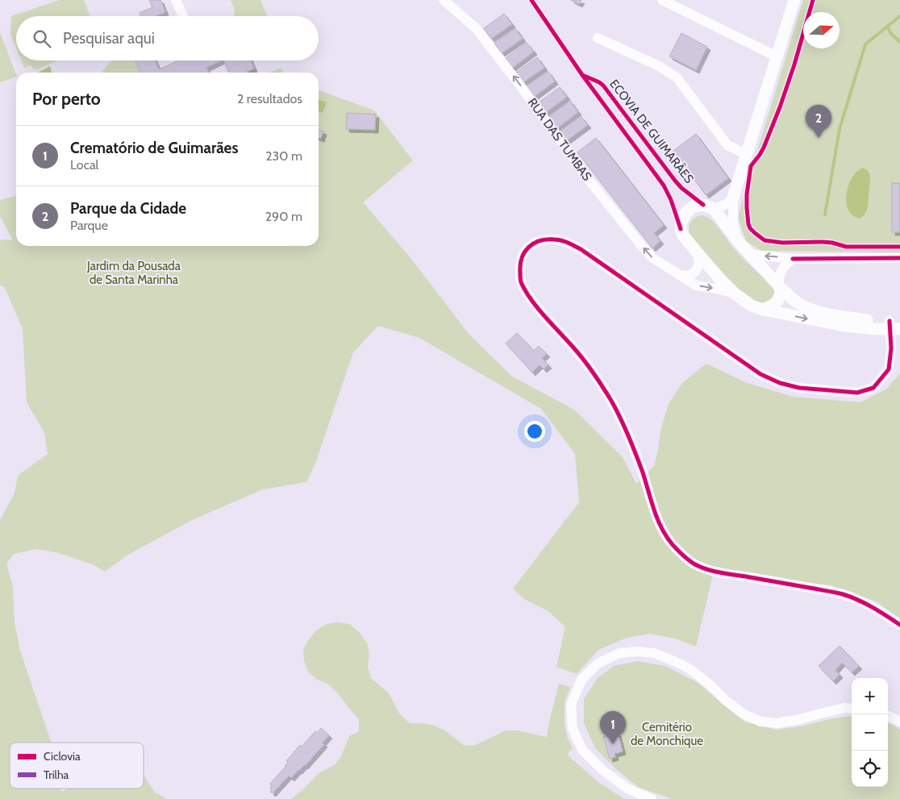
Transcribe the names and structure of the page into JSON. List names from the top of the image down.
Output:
{
  "streets": {
    "street": ["RUA DAS TUMBAS"],
    "cycle path": ["ECOVIA DE GUIMARÃES"]
  },
  "parks": ["Jardim da Pousada de Santa Marinha", "Cemitério de Monchique"],
  "legend": ["Ciclovia", "Trilha"],
  "north": "right",
  "page": {
    "search": "Pesquisar aqui",
    "heading": ["Por perto", "2 resultados"],
    "pins": ["2", "1"],
    "list": [
      {
        "mark": "1",
        "name": "Crematório de Guimarães",
        "note": "Local",
        "value": "230 m"
      },
      {
        "mark": "2",
        "name": "Parque da Cidade",
        "note": "Parque",
        "value": "290 m"
      }
    ],
    "map_buttons": ["+", "−"]
  }
}
